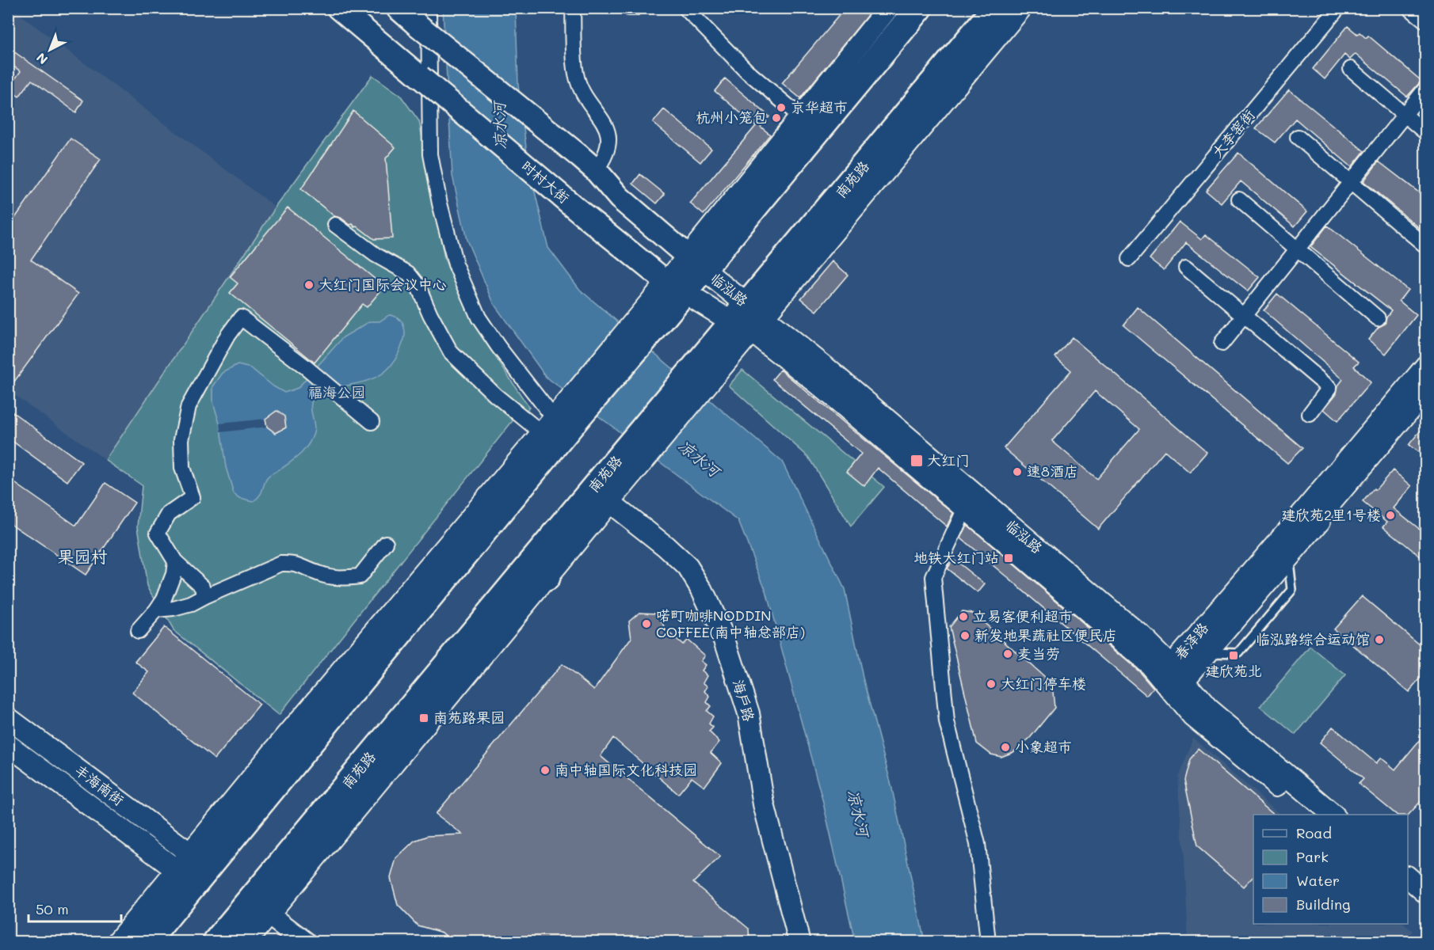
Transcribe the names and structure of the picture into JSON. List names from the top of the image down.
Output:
{
  "streets": {
    "highway": ["南苑路"],
    "main road": ["时村大街"],
    "street": [
      "大李窑街",
      "临泓路",
      "春泽路",
      "海户路",
      "丰海南街"
    ]
  },
  "crossings": [
    ["南苑路", "临泓路"],
    ["时村大街", "临泓路"],
    ["临泓路", "春泽路"]
  ],
  "districts": ["果园村"],
  "water": ["凉水河"],
  "parks": ["福海公园"],
  "places": {
    "other": [
      "京华超市",
      "杭州小笼包",
      "大红门国际会议中心",
      "速8酒店",
      "建欣苑2里1号楼",
      "立易客便利超市",
      "喏町咖啡NODDIN COFFEE(南中轴总部店)",
      "新发地果蔬社区便民店",
      "临泓路综合运动馆",
      "麦当劳",
      "大红门停车楼",
      "小象超市",
      "南中轴国际文化科技园"
    ],
    "transit": [
      "大红门",
      "地铁大红门站",
      "建欣苑北",
      "南苑路果园"
    ]
  },
  "legend": [
    "Road",
    "Park",
    "Water",
    "Building"
  ],
  "scale_bar": "50 m",
  "north": "bottom left"
}
